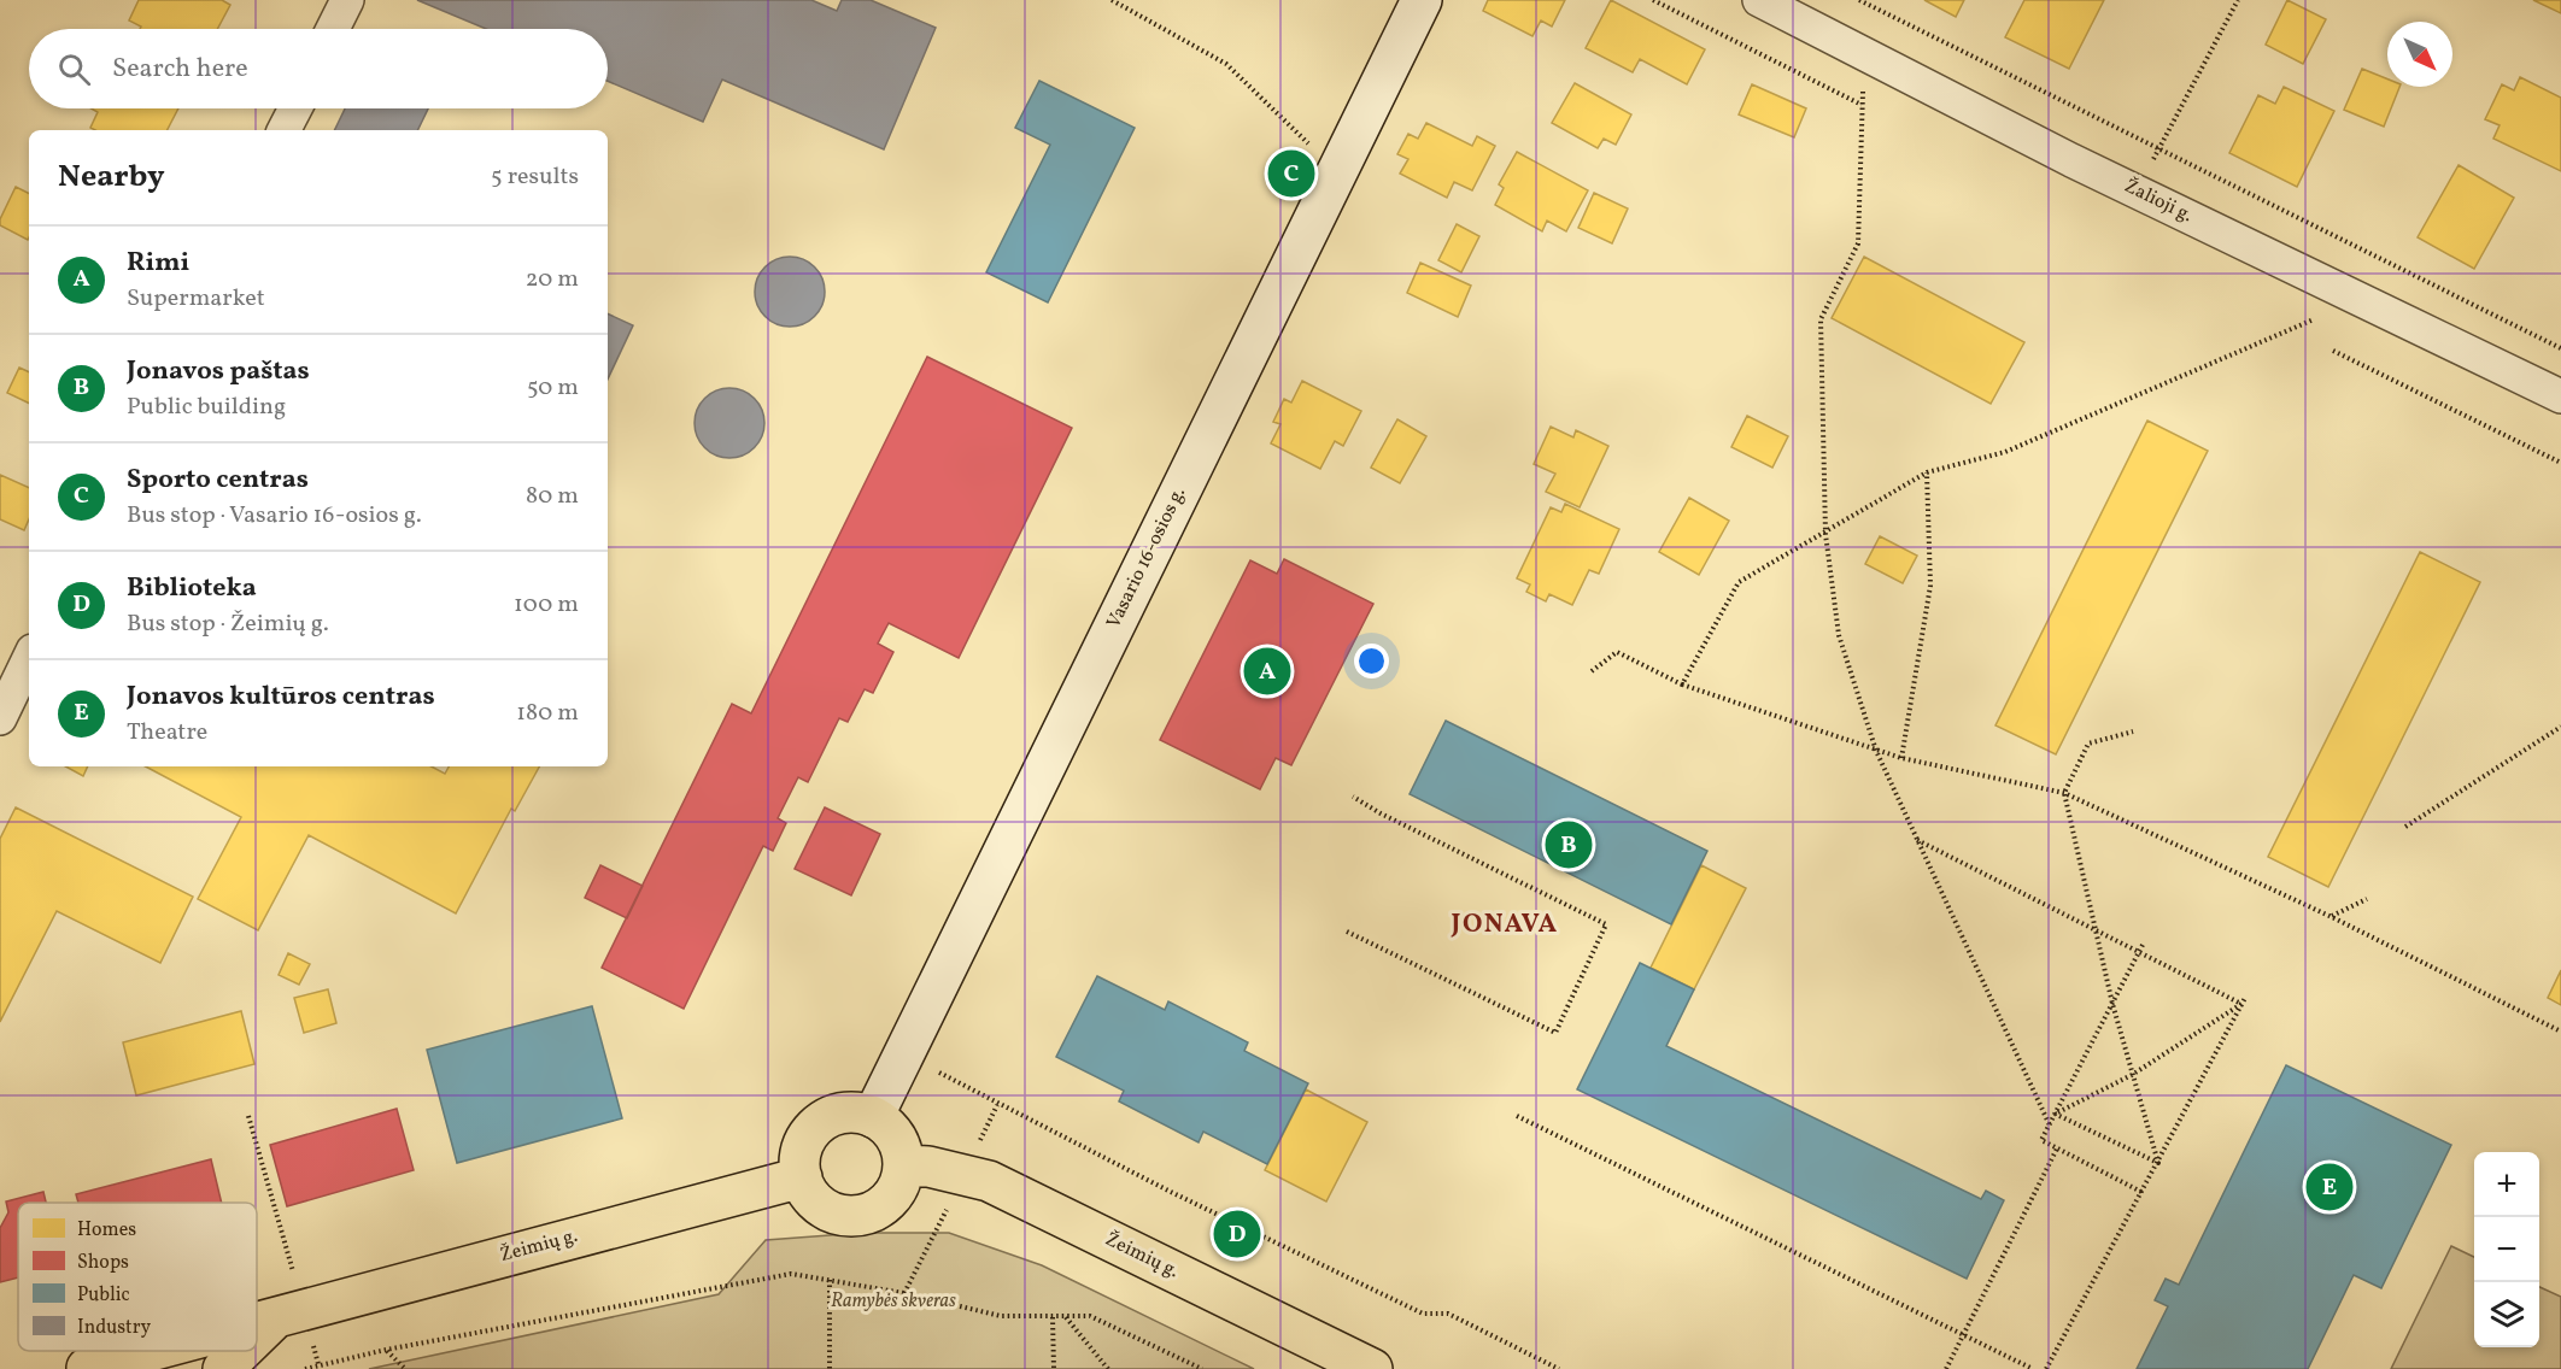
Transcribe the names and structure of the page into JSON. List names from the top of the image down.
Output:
{
  "streets": {
    "main road": ["Vasario 16-osios g.", "Žeimių g."],
    "street": ["Žalioji g."]
  },
  "crossings": [
    ["Vasario 16-osios g.", "Žeimių g."]
  ],
  "districts": ["JONAVA"],
  "parks": ["Ramybės skveras"],
  "legend": [
    "Homes",
    "Shops",
    "Public",
    "Industry"
  ],
  "north": "bottom right",
  "page": {
    "search": "Search here",
    "heading": ["Nearby", "5 results"],
    "pins": [
      "C",
      "A",
      "B",
      "E",
      "D"
    ],
    "list": [
      {
        "mark": "A",
        "name": "Rimi",
        "note": "Supermarket",
        "value": "20 m"
      },
      {
        "mark": "B",
        "name": "Jonavos paštas",
        "note": "Public building",
        "value": "50 m"
      },
      {
        "mark": "C",
        "name": "Sporto centras",
        "note": "Bus stop · Vasario 16-osios g.",
        "value": "80 m"
      },
      {
        "mark": "D",
        "name": "Biblioteka",
        "note": "Bus stop · Žeimių g.",
        "value": "100 m"
      },
      {
        "mark": "E",
        "name": "Jonavos kultūros centras",
        "note": "Theatre",
        "value": "180 m"
      }
    ],
    "map_buttons": ["+", "−"]
  }
}
